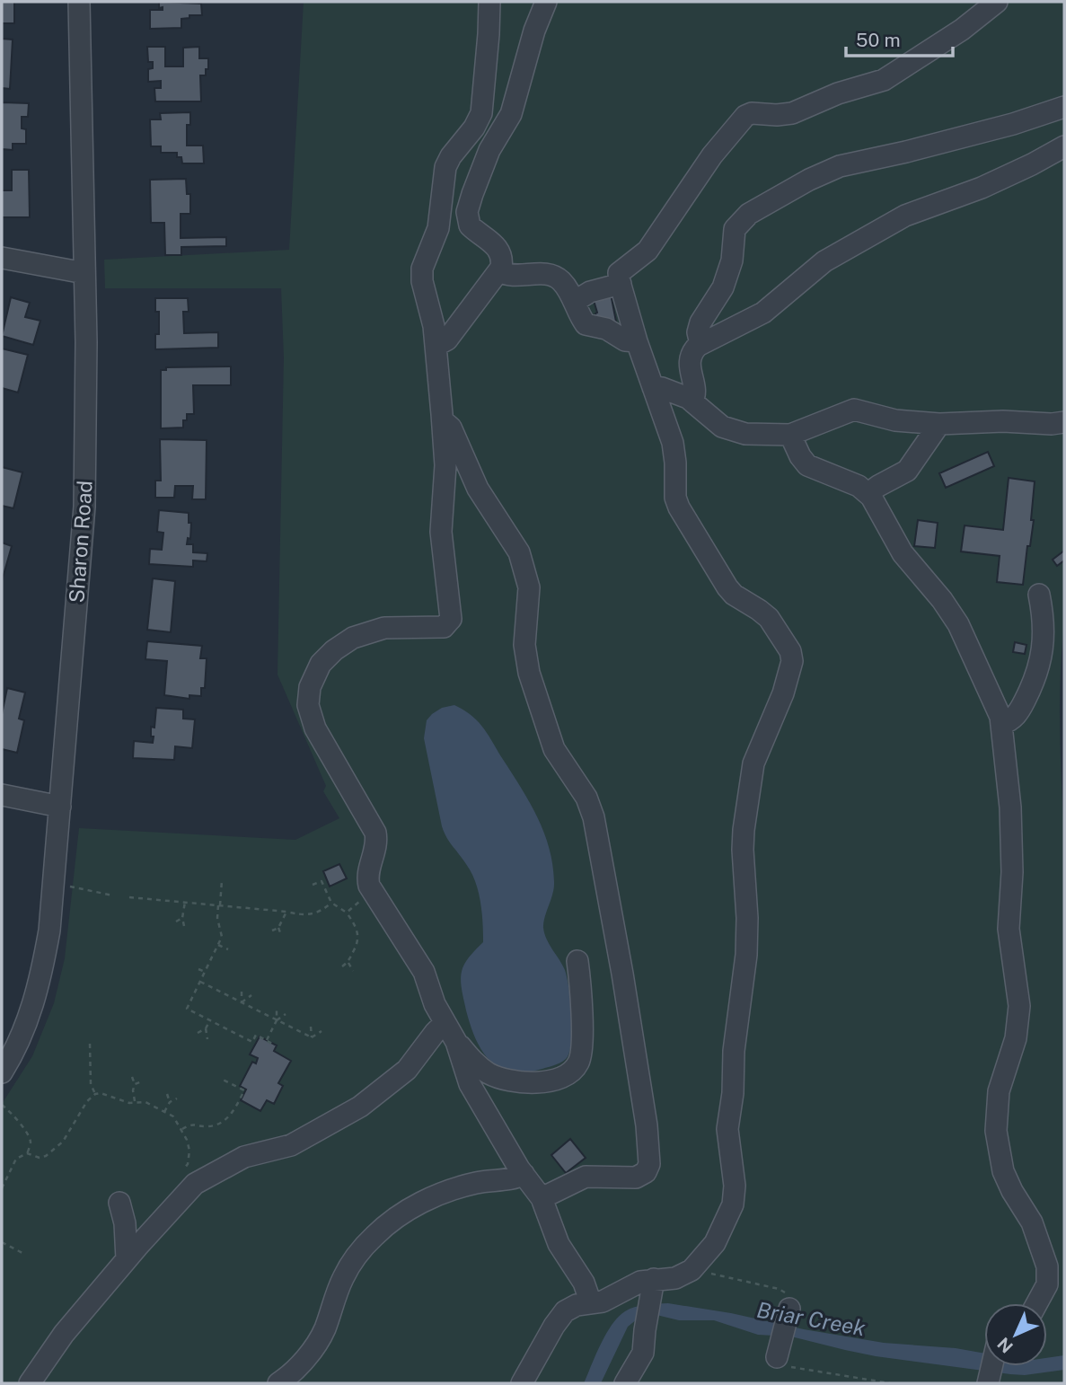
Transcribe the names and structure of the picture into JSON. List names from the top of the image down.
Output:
{
  "streets": {
    "street": ["Sharon Road"]
  },
  "water": ["Briar Creek"],
  "scale_bar": "50 m",
  "north": "bottom left"
}
